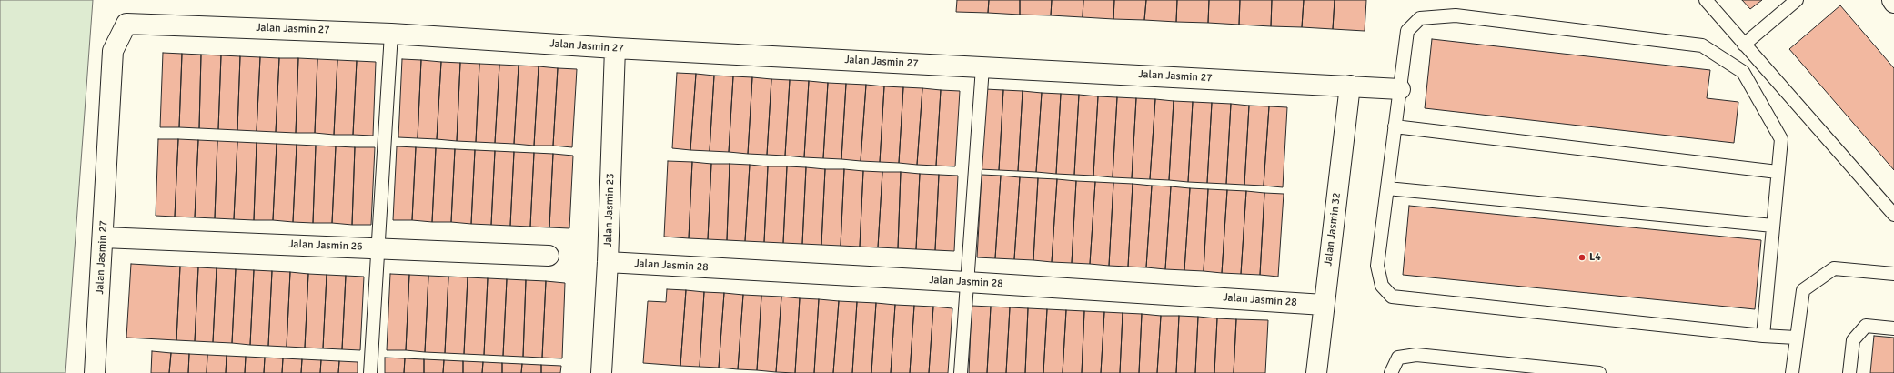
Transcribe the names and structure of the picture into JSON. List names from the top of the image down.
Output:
{
  "streets": {
    "street": [
      "Jalan Jasmin 27",
      "Jalan Jasmin 23",
      "Jalan Jasmin 32",
      "Jalan Jasmin 26",
      "Jalan Jasmin 28"
    ]
  },
  "crossings": [
    ["Jalan Jasmin 27", "Jalan Jasmin 23"],
    ["Jalan Jasmin 27", "Jalan Jasmin 32"],
    ["Jalan Jasmin 27", "Jalan Jasmin 26"],
    ["Jalan Jasmin 23", "Jalan Jasmin 28"],
    ["Jalan Jasmin 32", "Jalan Jasmin 28"]
  ],
  "places": ["L4"]
}
